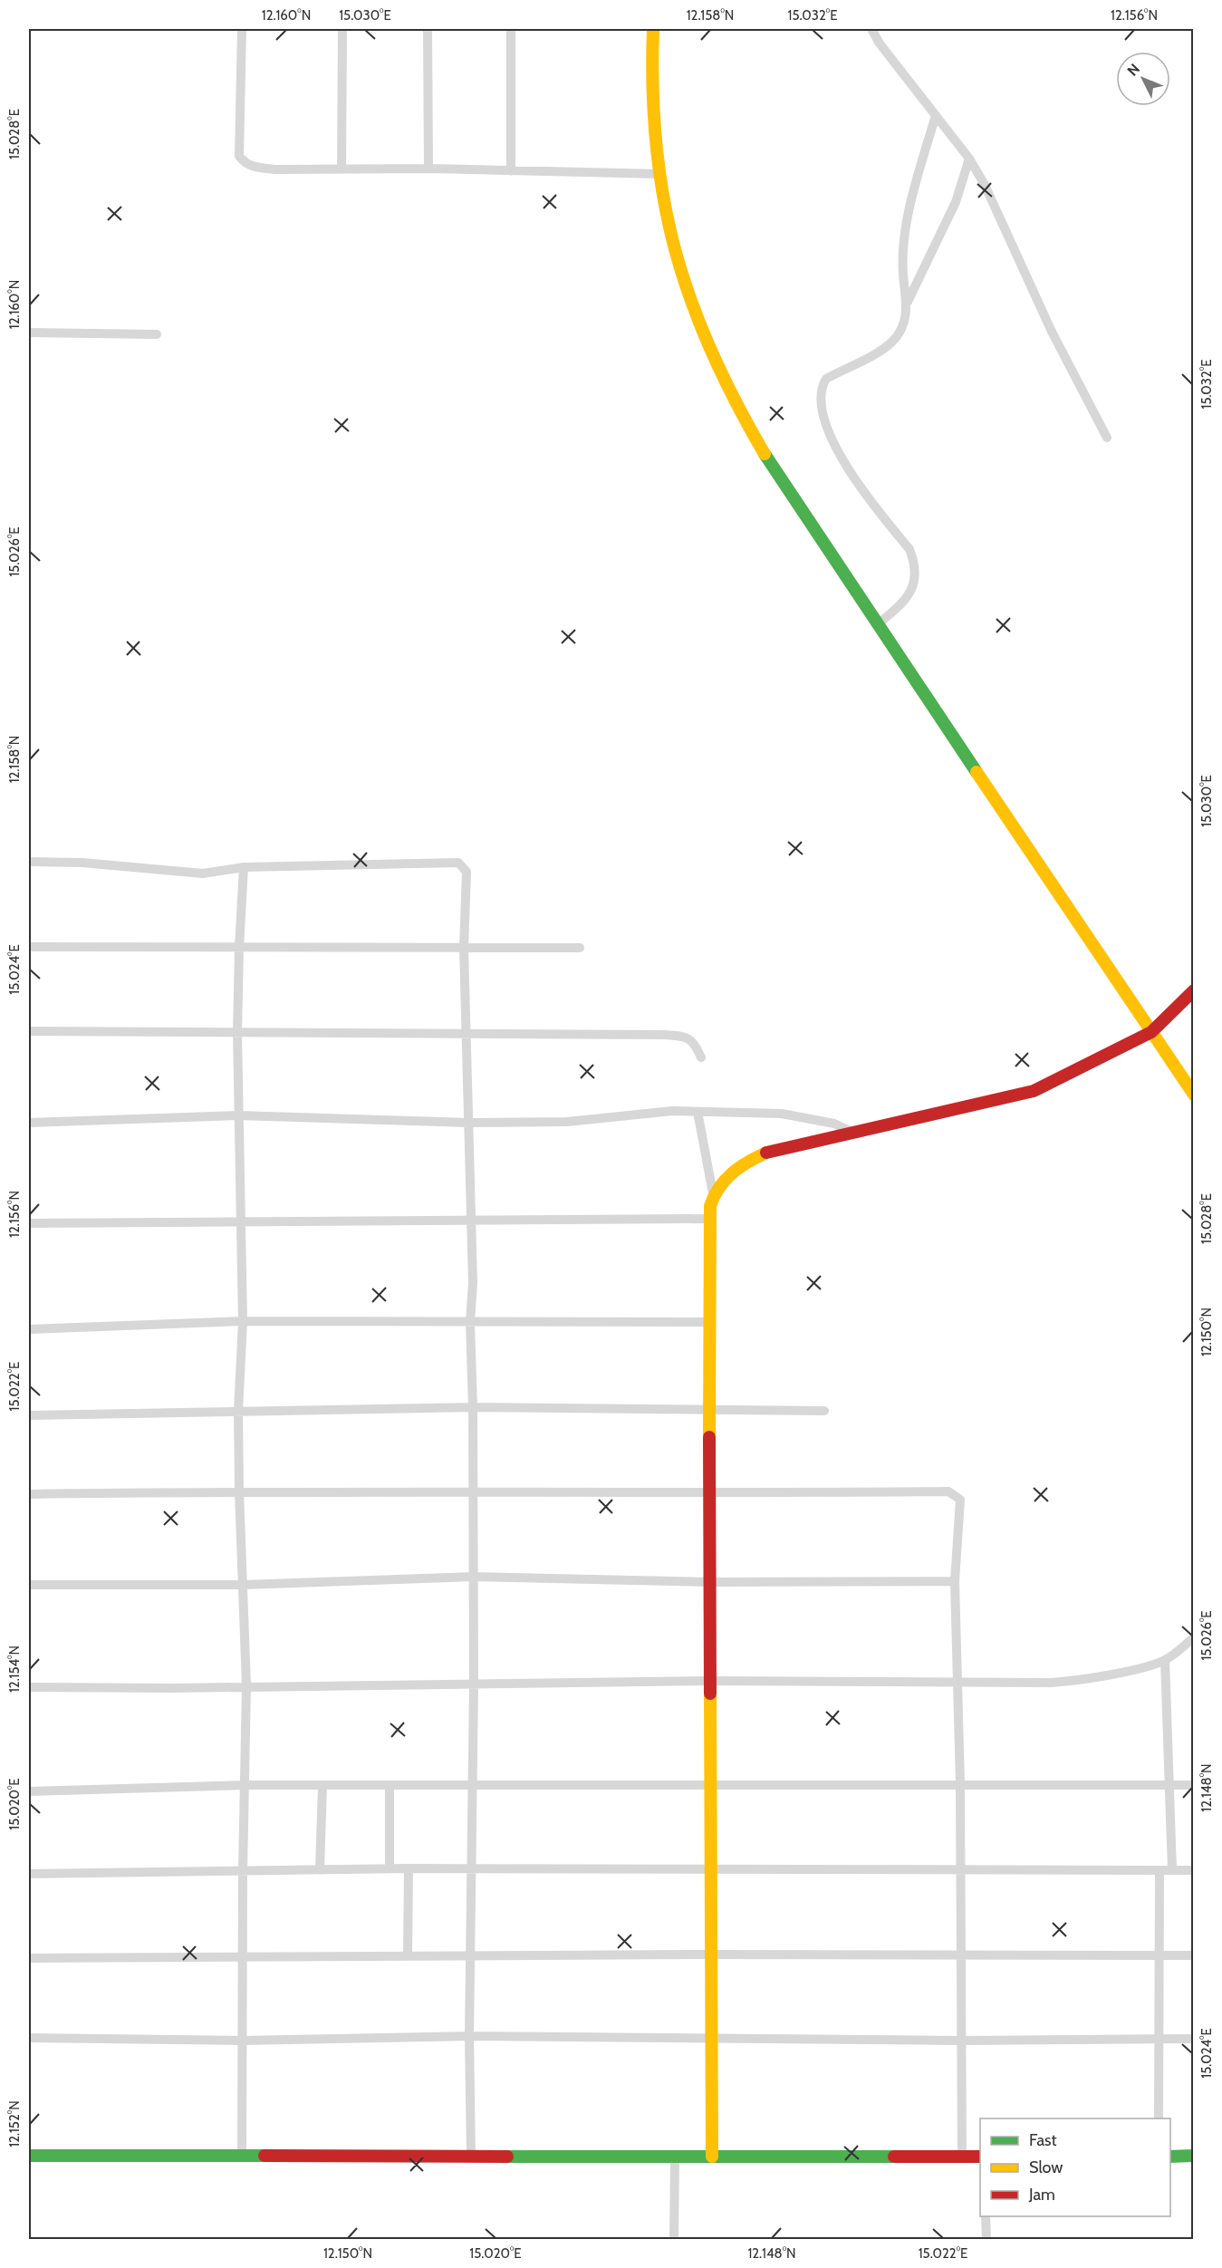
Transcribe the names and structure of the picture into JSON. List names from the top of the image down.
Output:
{
  "legend": ["Fast", "Slow", "Jam"],
  "north": "top left",
  "coordinates": [
    "12.160°N",
    "15.030°E",
    "12.158°N",
    "15.032°E",
    "12.156°N",
    "15.028°E",
    "15.026°E",
    "15.024°E",
    "12.150°N",
    "15.022°E",
    "12.154°N",
    "12.148°N",
    "15.020°E",
    "12.152°N"
  ]
}
